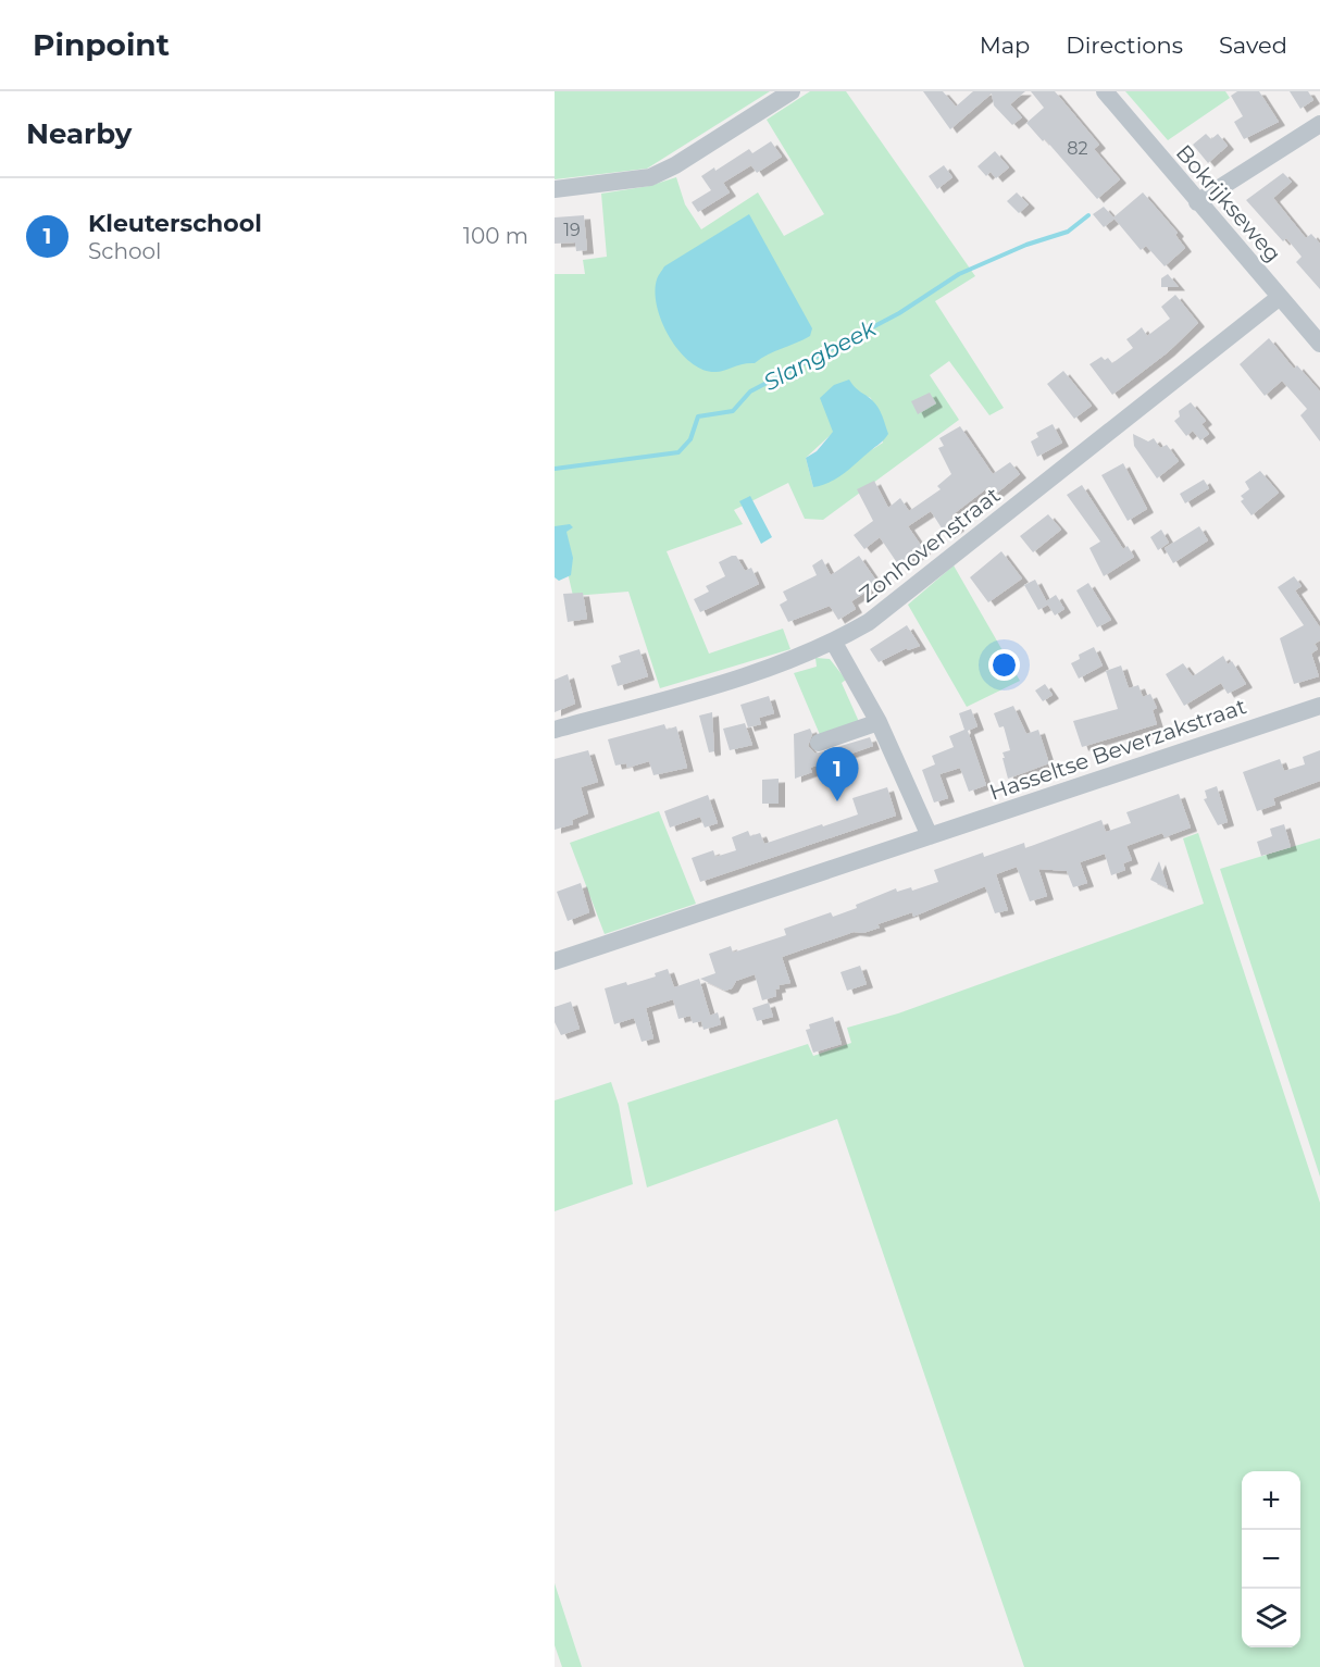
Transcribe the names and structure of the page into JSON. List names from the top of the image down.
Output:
{
  "streets": {
    "street": ["Bokrijkseweg", "Zonhovenstraat", "Hasseltse Beverzakstraat"]
  },
  "crossings": [
    ["Bokrijkseweg", "Zonhovenstraat"]
  ],
  "water": ["Slangbeek"],
  "house_numbers": ["82", "19"],
  "page": {
    "header": "Pinpoint",
    "nav": ["Map", "Directions", "Saved"],
    "heading": "Nearby",
    "list": [
      {
        "mark": "1",
        "name": "Kleuterschool",
        "note": "School",
        "value": "100 m"
      }
    ],
    "pins": "1",
    "map_buttons": ["+", "−"]
  }
}
